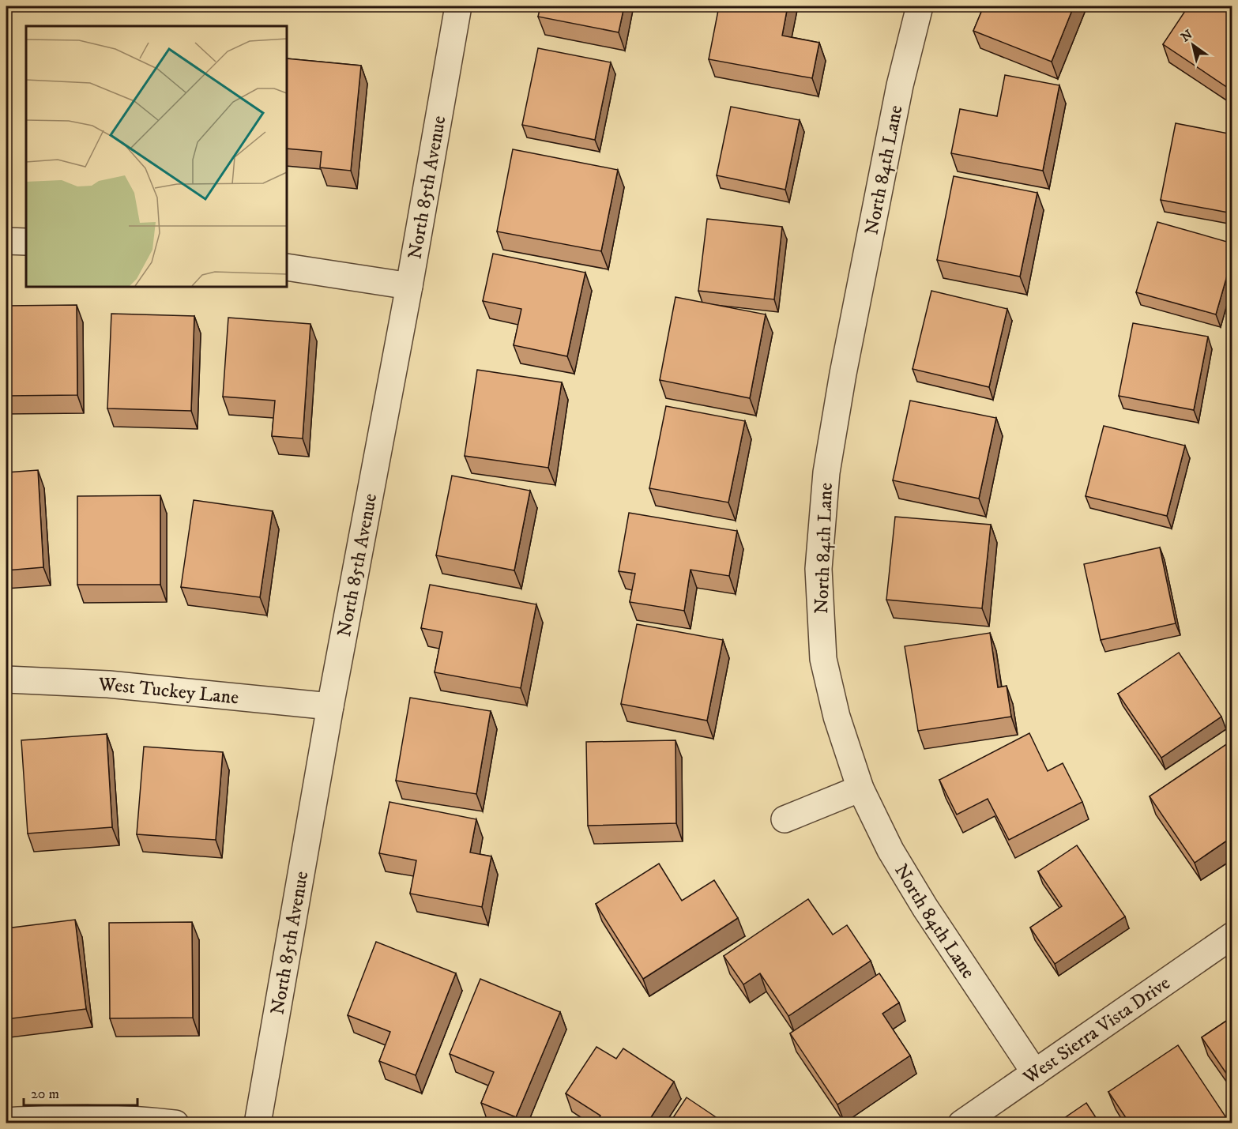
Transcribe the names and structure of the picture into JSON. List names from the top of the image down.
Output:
{
  "streets": {
    "street": [
      "North 84th Lane",
      "North 85th Avenue",
      "West Tuckey Lane",
      "West Sierra Vista Drive"
    ]
  },
  "crossings": [
    ["North 84th Lane", "West Sierra Vista Drive"],
    ["North 85th Avenue", "West Tuckey Lane"]
  ],
  "scale_bar": "20 m",
  "north": "top left"
}
